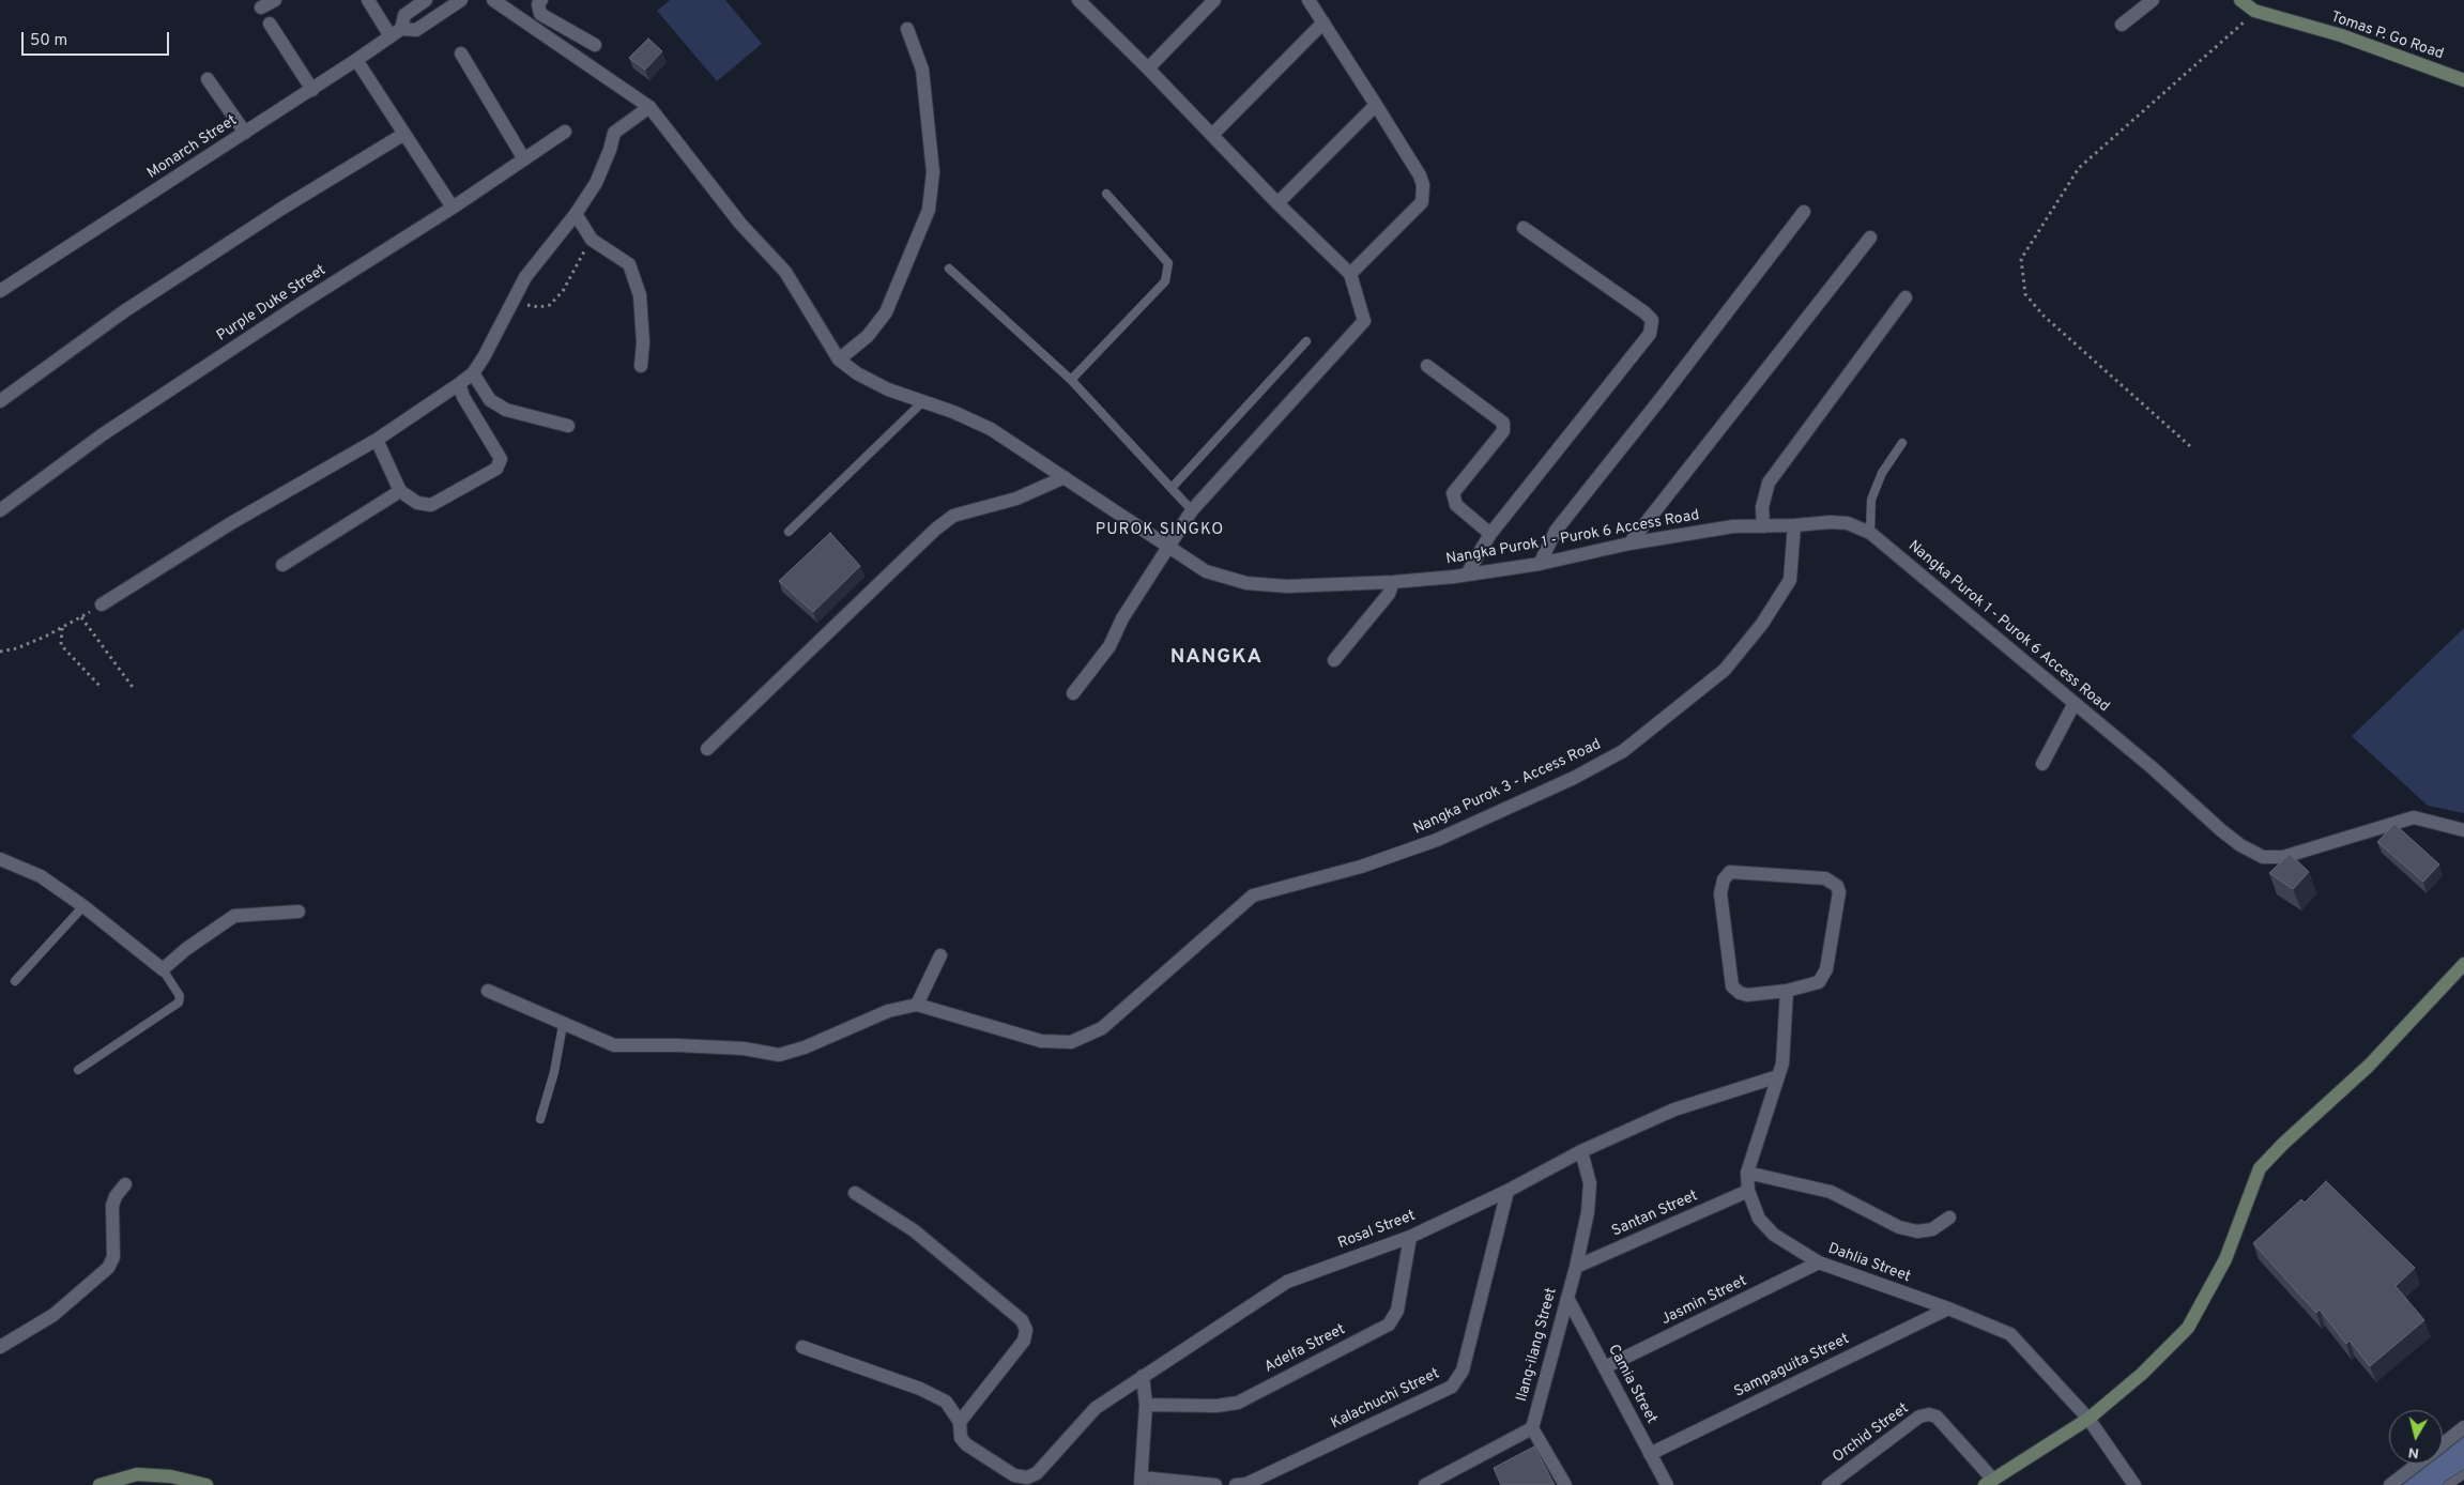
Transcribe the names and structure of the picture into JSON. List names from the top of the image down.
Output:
{
  "streets": {
    "street": [
      "Tomas P. Go Road",
      "Monarch Street",
      "Purple Duke Street",
      "Nangka Purok 1 - Purok 6 Access Road",
      "Nangka Purok 3 - Access Road",
      "Santan Street",
      "Rosal Street",
      "Dahlia Street",
      "Jasmin Street",
      "Ilang-ilang Street",
      "Adelfa Street",
      "Sampaguita Street",
      "Camia Street",
      "Kalachuchi Street",
      "Orchid Street"
    ]
  },
  "crossings": [
    ["Nangka Purok 1 - Purok 6 Access Road", "Nangka Purok 3 - Access Road"],
    ["Santan Street", "Dahlia Street"],
    ["Santan Street", "Ilang-ilang Street"],
    ["Rosal Street", "Dahlia Street"],
    ["Rosal Street", "Ilang-ilang Street"],
    ["Rosal Street", "Adelfa Street"],
    ["Rosal Street", "Kalachuchi Street"],
    ["Dahlia Street", "Jasmin Street"],
    ["Dahlia Street", "Sampaguita Street"],
    ["Jasmin Street", "Camia Street"],
    ["Ilang-ilang Street", "Camia Street"],
    ["Sampaguita Street", "Camia Street"]
  ],
  "districts": ["PUROK SINGKO", "NANGKA"],
  "scale_bar": "50 m",
  "north": "bottom"
}
